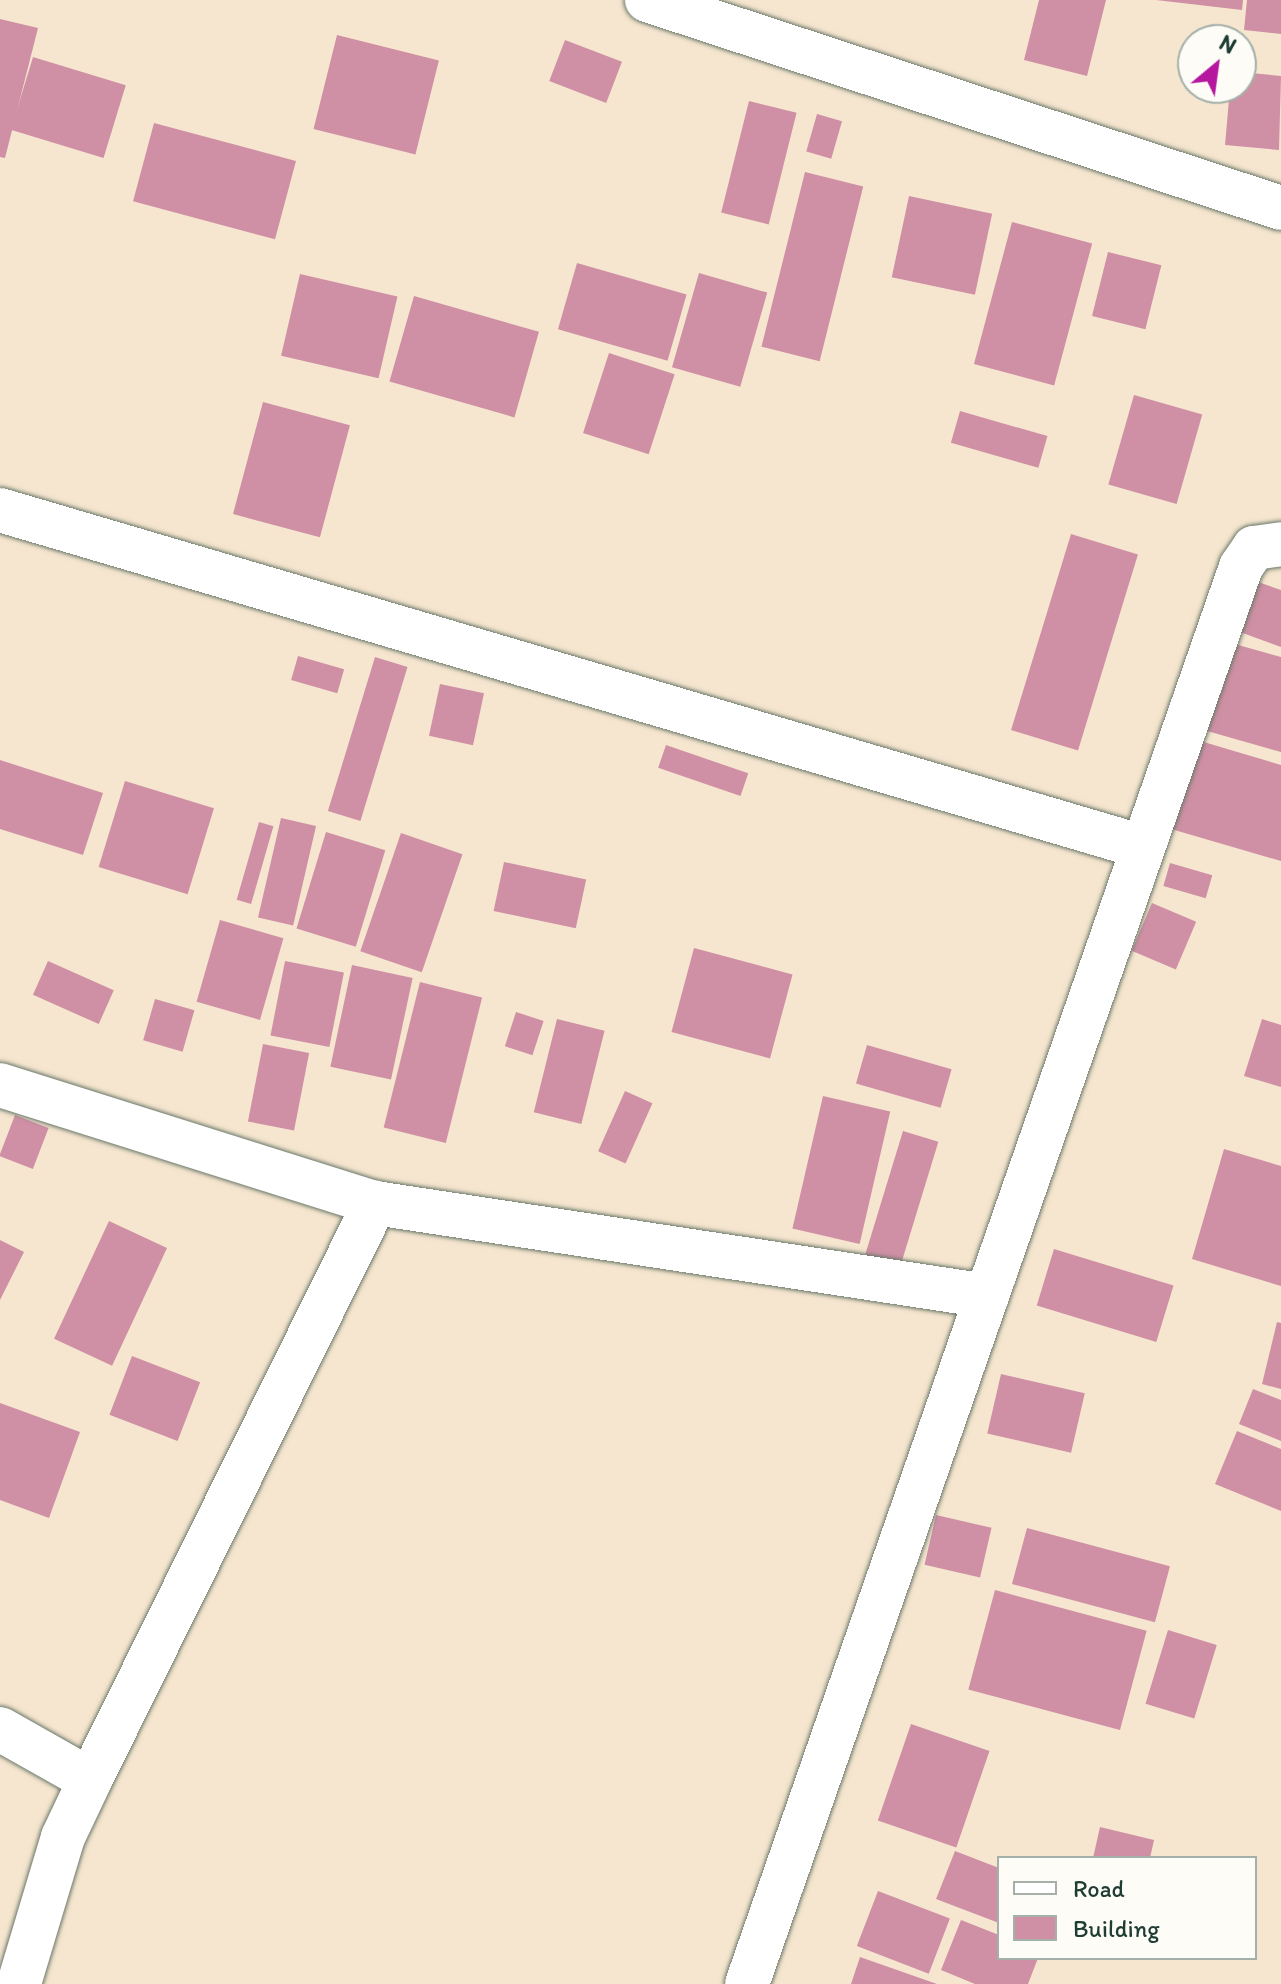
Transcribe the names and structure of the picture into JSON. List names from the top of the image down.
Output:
{
  "legend": ["Road", "Building"],
  "north": "top right"
}
